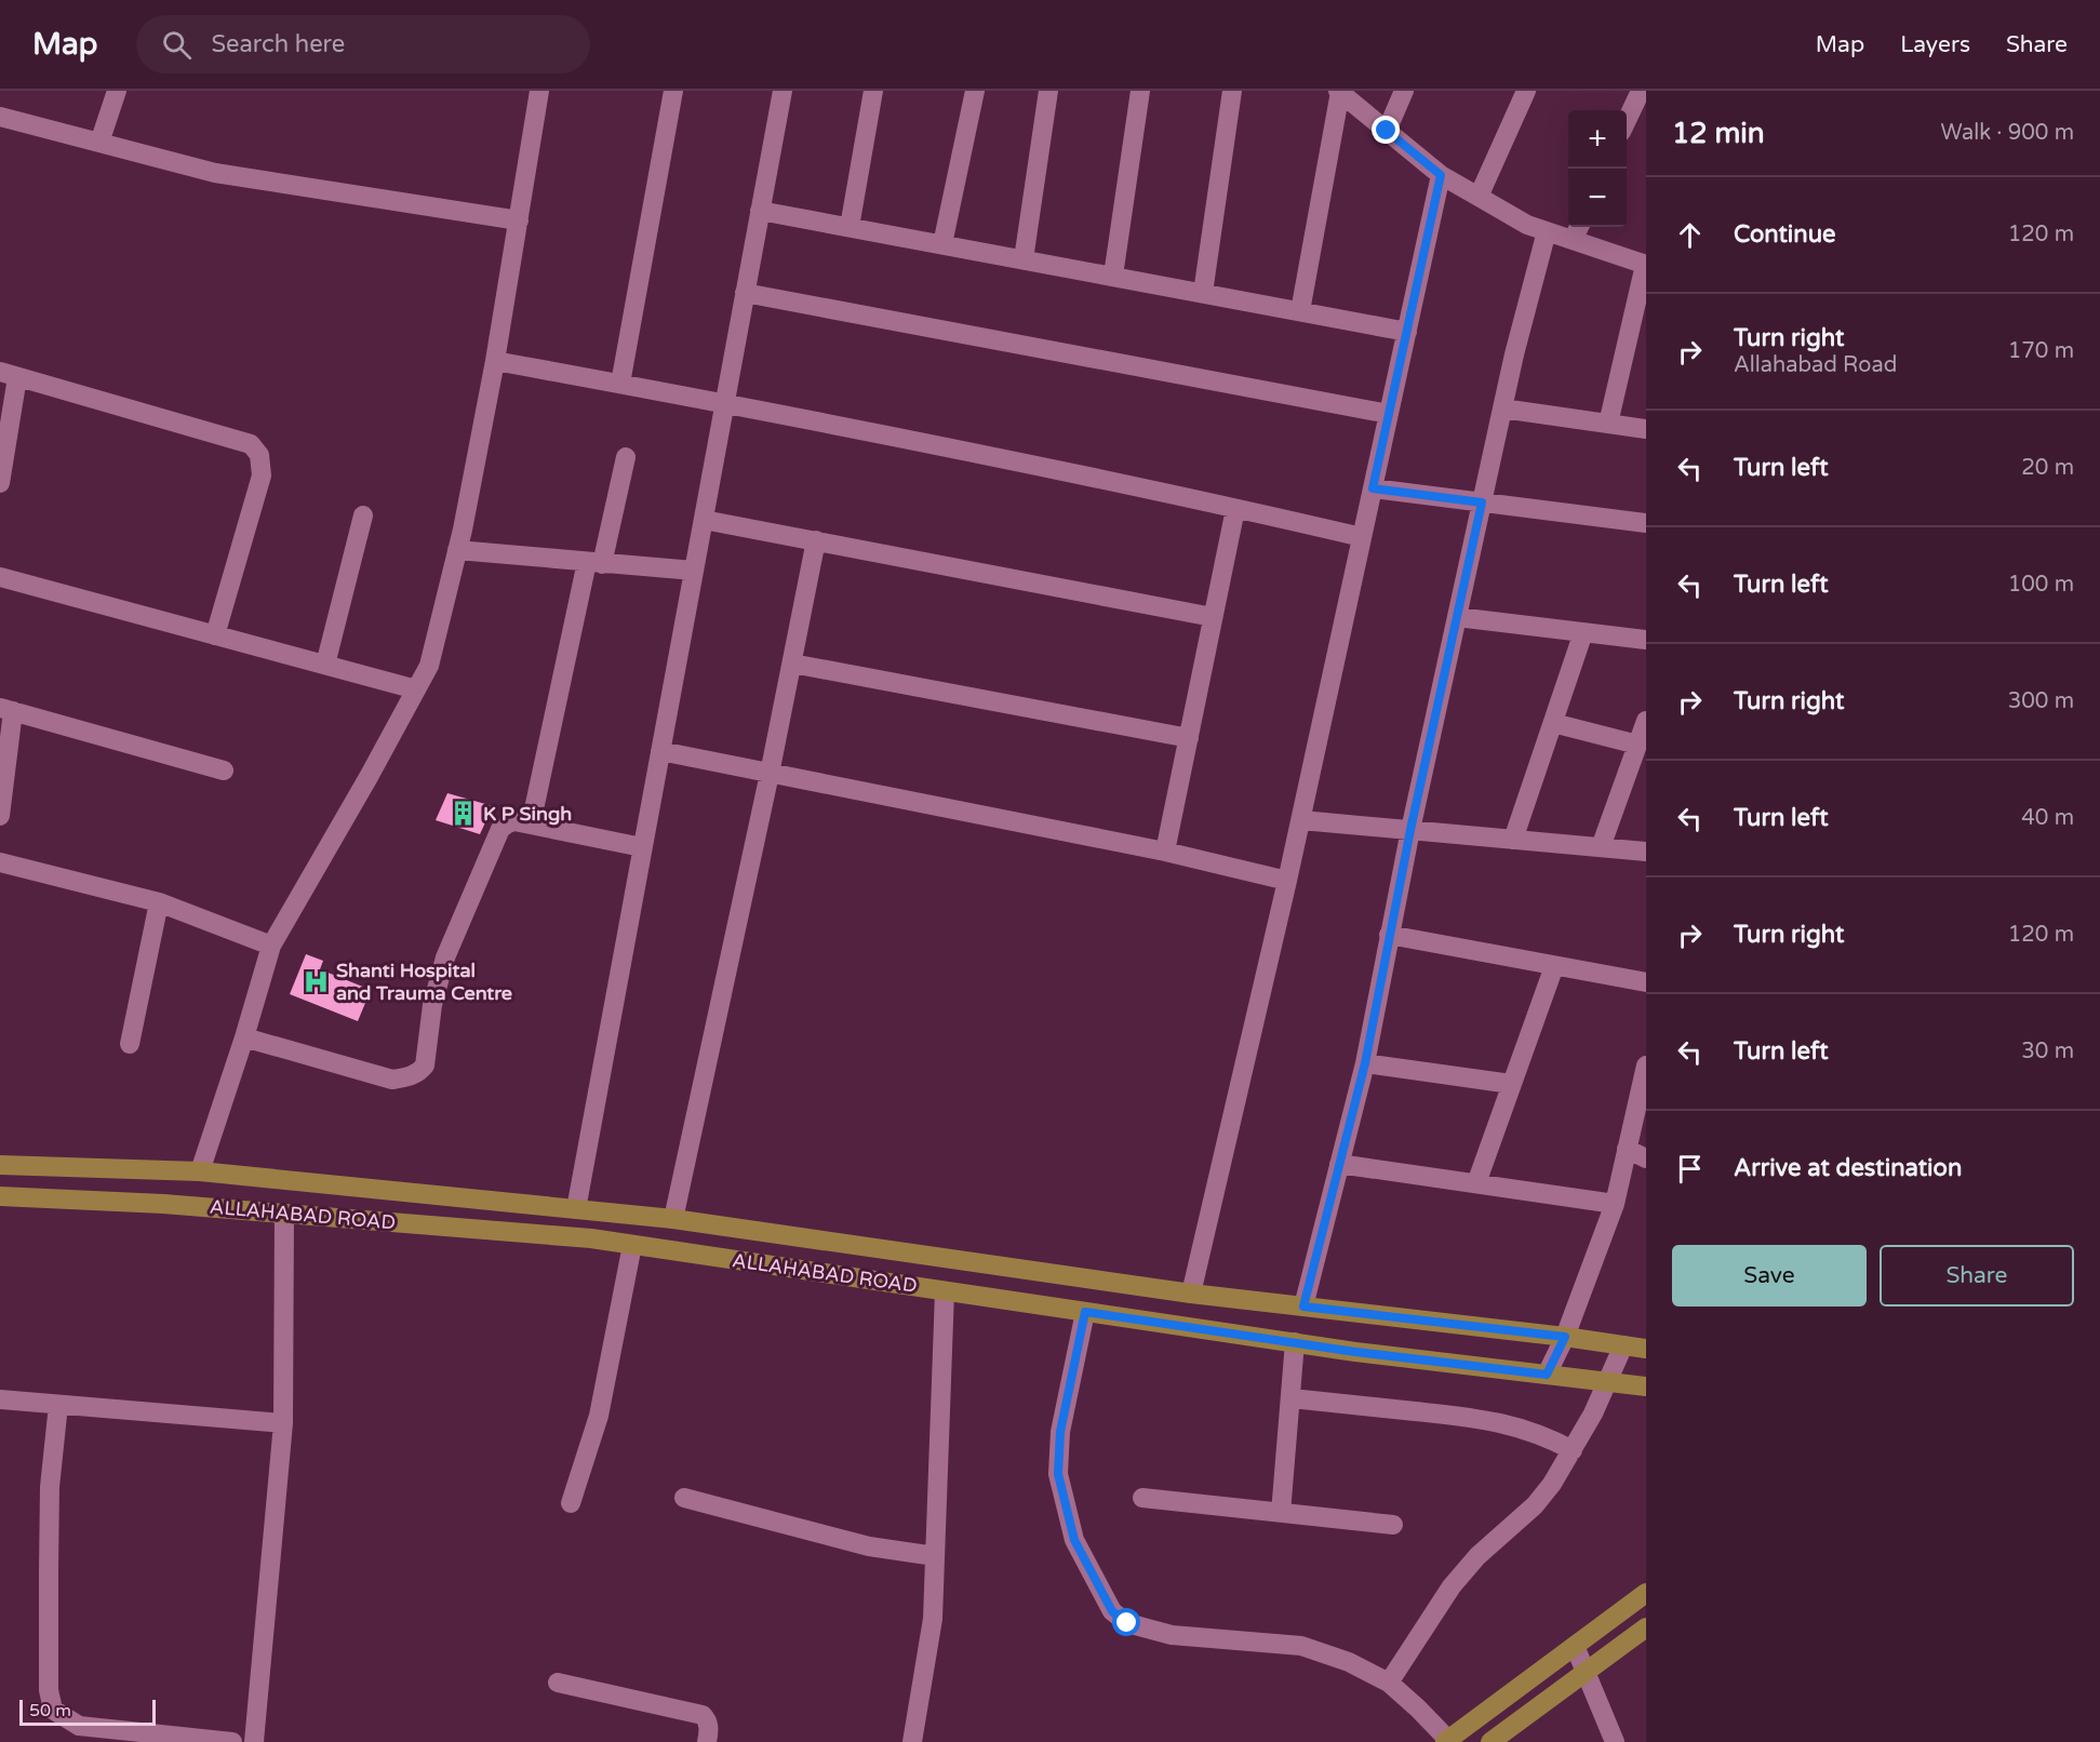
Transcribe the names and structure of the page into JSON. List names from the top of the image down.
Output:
{
  "streets": {
    "main road": ["ALLAHABAD ROAD"]
  },
  "places": {
    "building": ["K P Singh"],
    "hospital": ["Shanti Hospital and Trauma Centre"]
  },
  "scale_bar": "50 m",
  "page": {
    "header": "Map",
    "search": "Search here",
    "nav": ["Map", "Layers", "Share"],
    "heading": ["12 min", "Walk · 900 m"],
    "map_buttons": ["+", "−"],
    "list": [
      ["Continue", "120 m"],
      ["Turn right", "Allahabad Road", "170 m"],
      ["Turn left", "20 m"],
      ["Turn left", "100 m"],
      ["Turn right", "300 m"],
      ["Turn left", "40 m"],
      ["Turn right", "120 m"],
      ["Turn left", "30 m"],
      "Arrive at destination"
    ],
    "buttons": ["Save", "Share"],
    "scale": "50 m"
  }
}
